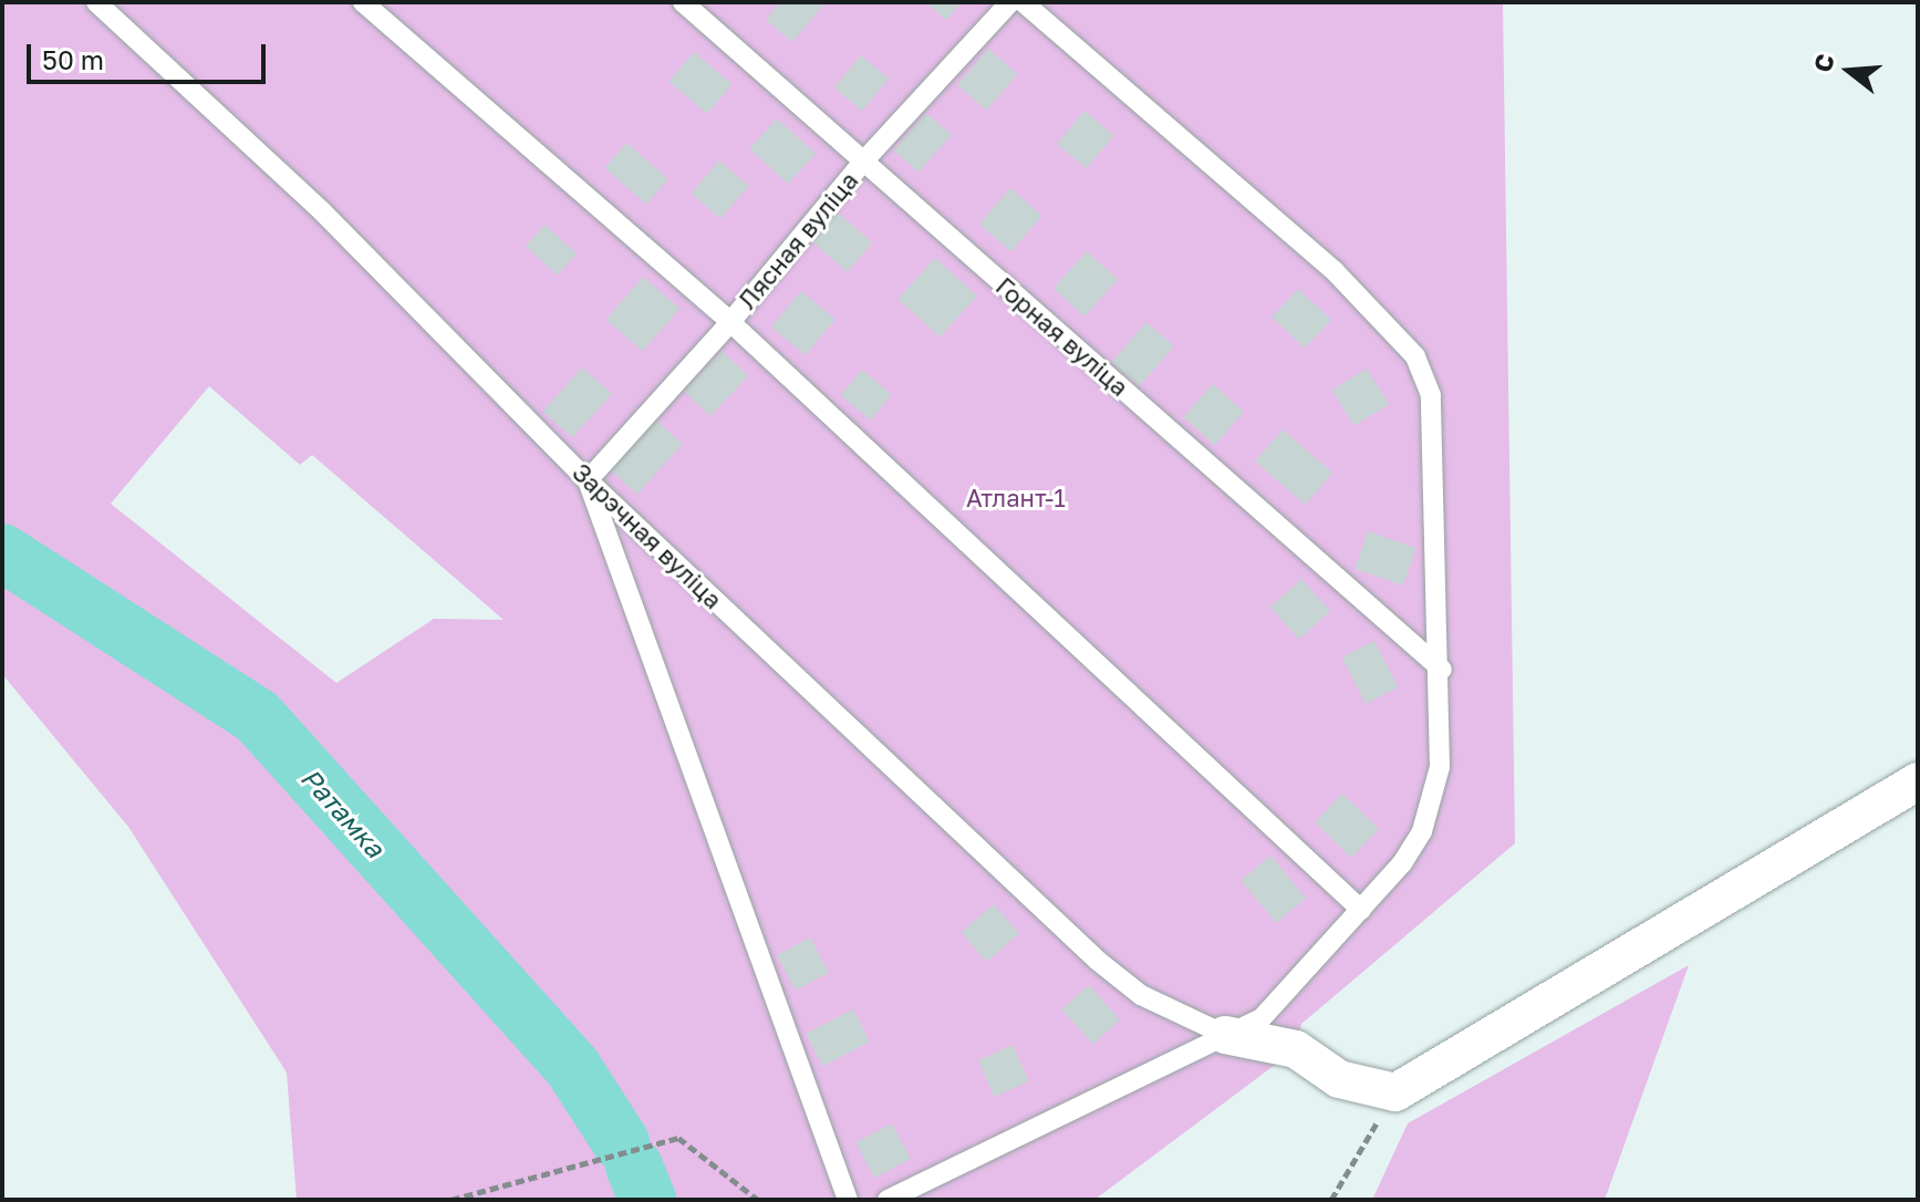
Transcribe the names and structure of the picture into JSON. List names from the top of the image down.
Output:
{
  "streets": {
    "lane": ["Лясная вуліца", "Горная вуліца", "Зарэчная вуліца"]
  },
  "crossings": [
    ["Лясная вуліца", "Горная вуліца"],
    ["Лясная вуліца", "Зарэчная вуліца"]
  ],
  "water": ["Ратамка"],
  "parks": ["Атлант-1"],
  "scale_bar": "50 m",
  "north": "left"
}
